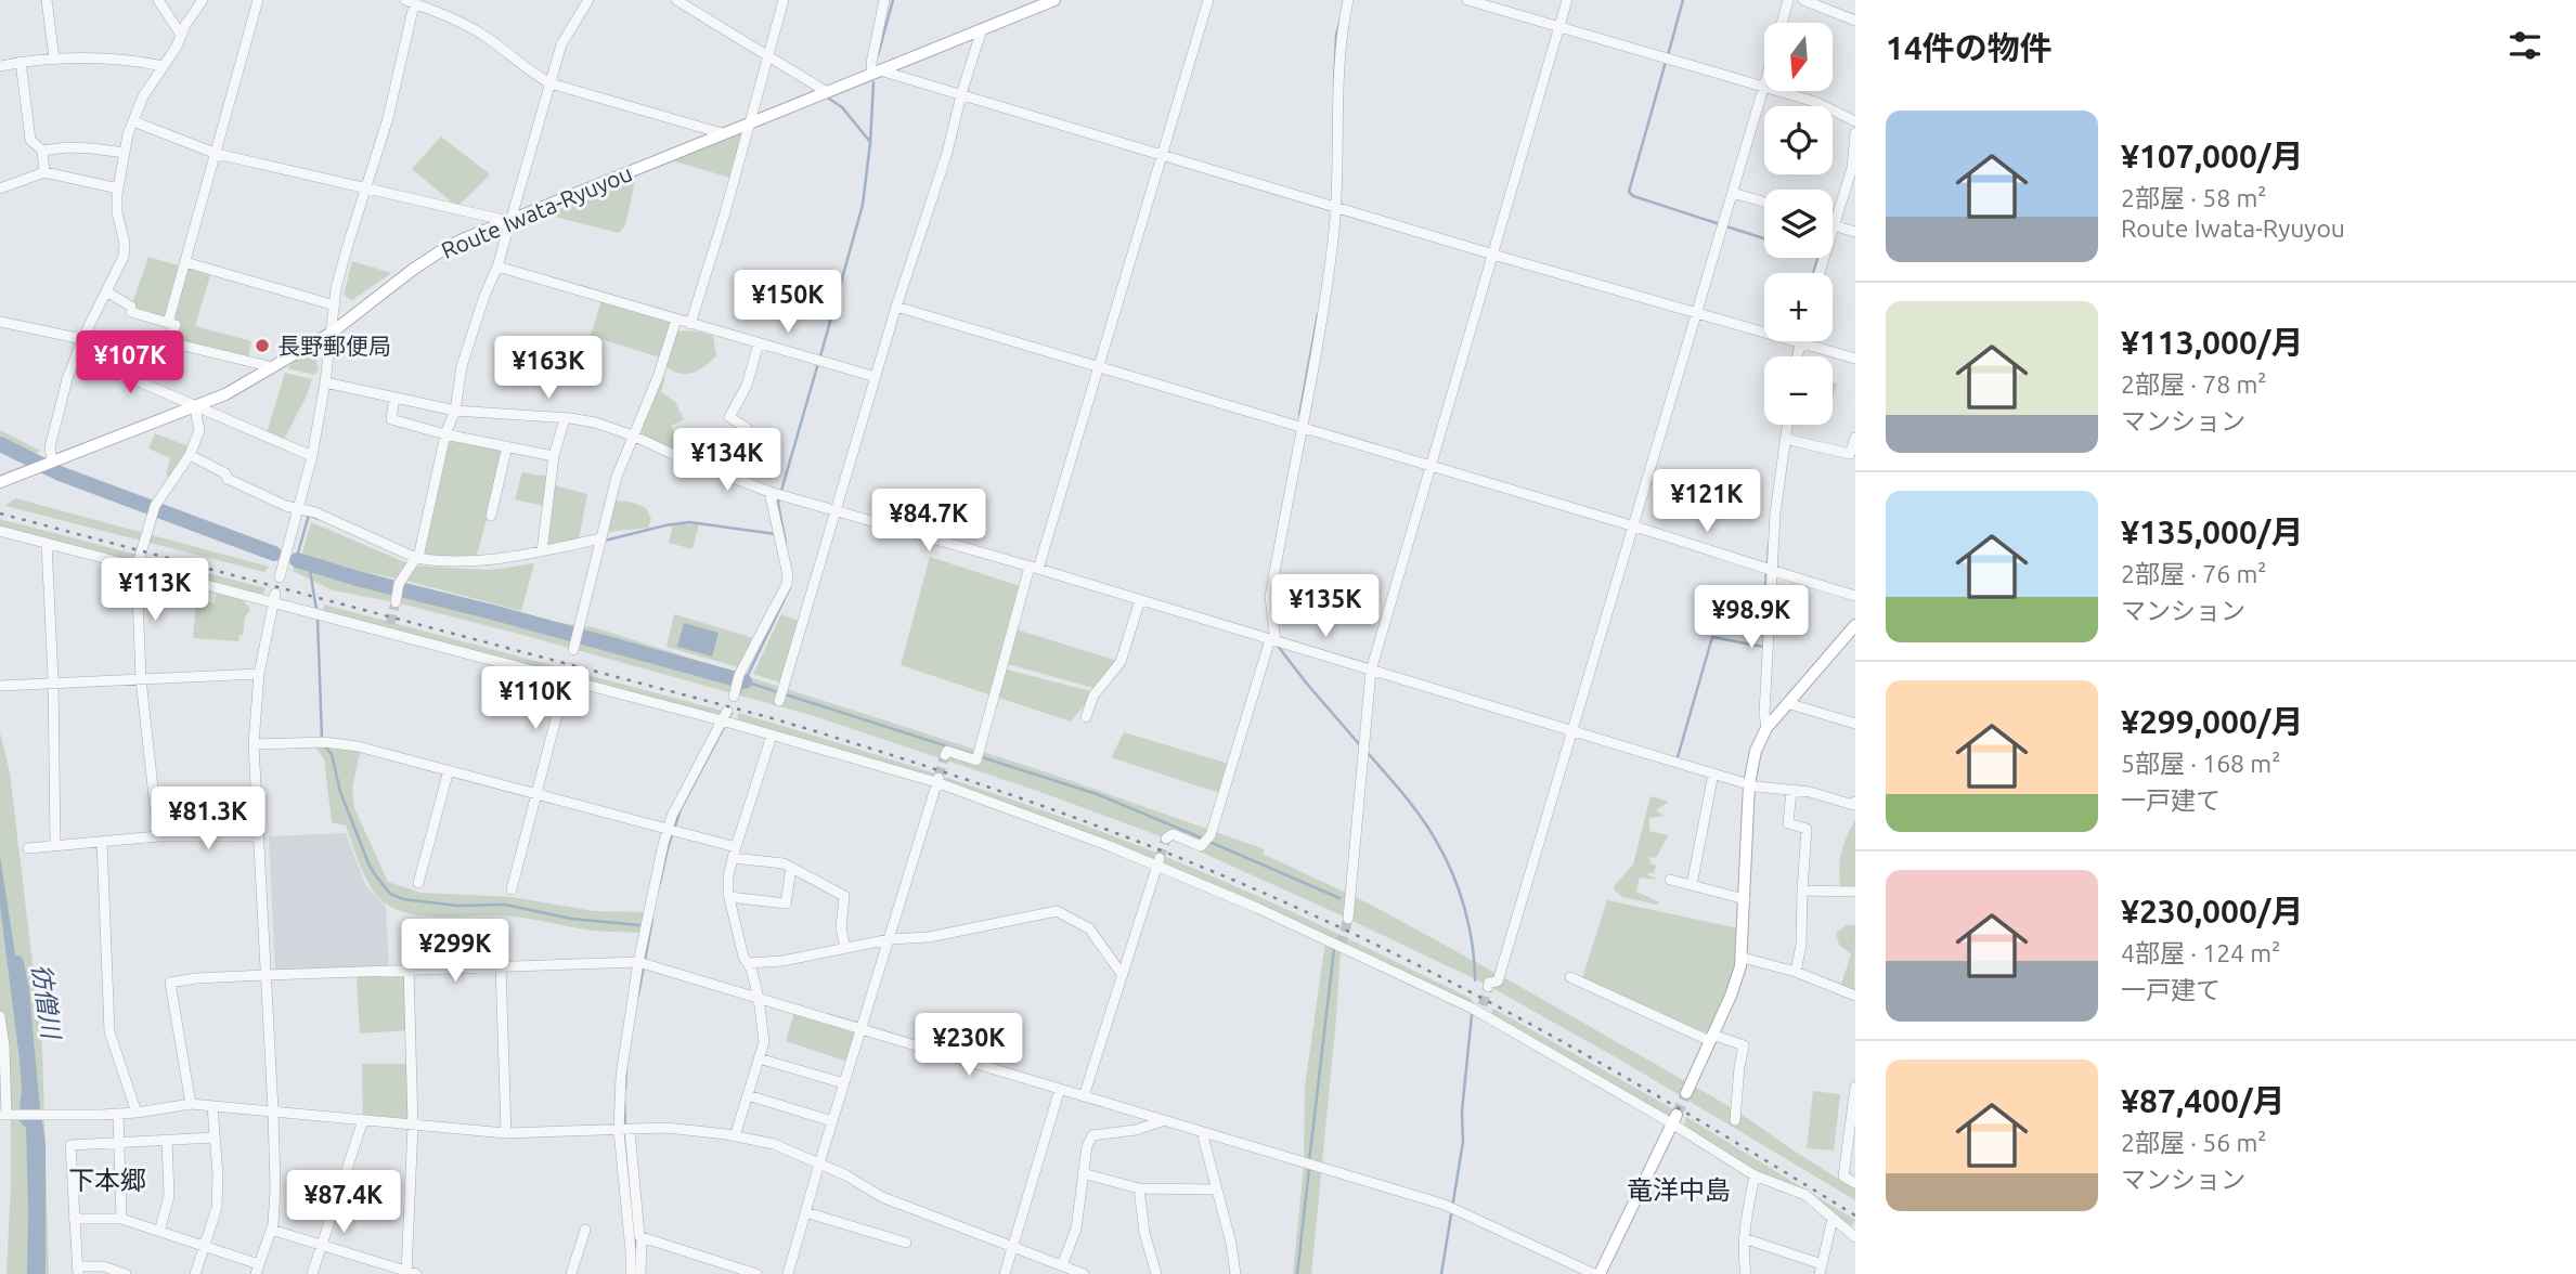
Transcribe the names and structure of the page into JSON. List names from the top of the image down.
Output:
{
  "streets": {
    "main road": ["Route Iwata-Ryuyou"]
  },
  "districts": ["下本郷", "竜洋中島"],
  "water": ["彷僧川"],
  "places": ["長野郵便局"],
  "north": "bottom",
  "page": {
    "heading": "14件の物件",
    "map_buttons": ["+", "−"],
    "list": [
      {
        "name": "¥107,000/月",
        "note": "2部屋 · 58 m² · Route Iwata-Ryuyou"
      },
      {
        "name": "¥113,000/月",
        "note": "2部屋 · 78 m² · マンション"
      },
      {
        "name": "¥135,000/月",
        "note": "2部屋 · 76 m² · マンション"
      },
      {
        "name": "¥299,000/月",
        "note": "5部屋 · 168 m² · 一戸建て"
      },
      {
        "name": "¥230,000/月",
        "note": "4部屋 · 124 m² · 一戸建て"
      },
      {
        "name": "¥87,400/月",
        "note": "2部屋 · 56 m² · マンション"
      }
    ],
    "price": [
      "¥150K",
      "¥107K",
      "¥163K",
      "¥134K",
      "¥121K",
      "¥84.7K",
      "¥113K",
      "¥135K",
      "¥98.9K",
      "¥110K",
      "¥81.3K",
      "¥299K",
      "¥230K",
      "¥87.4K"
    ]
  }
}
